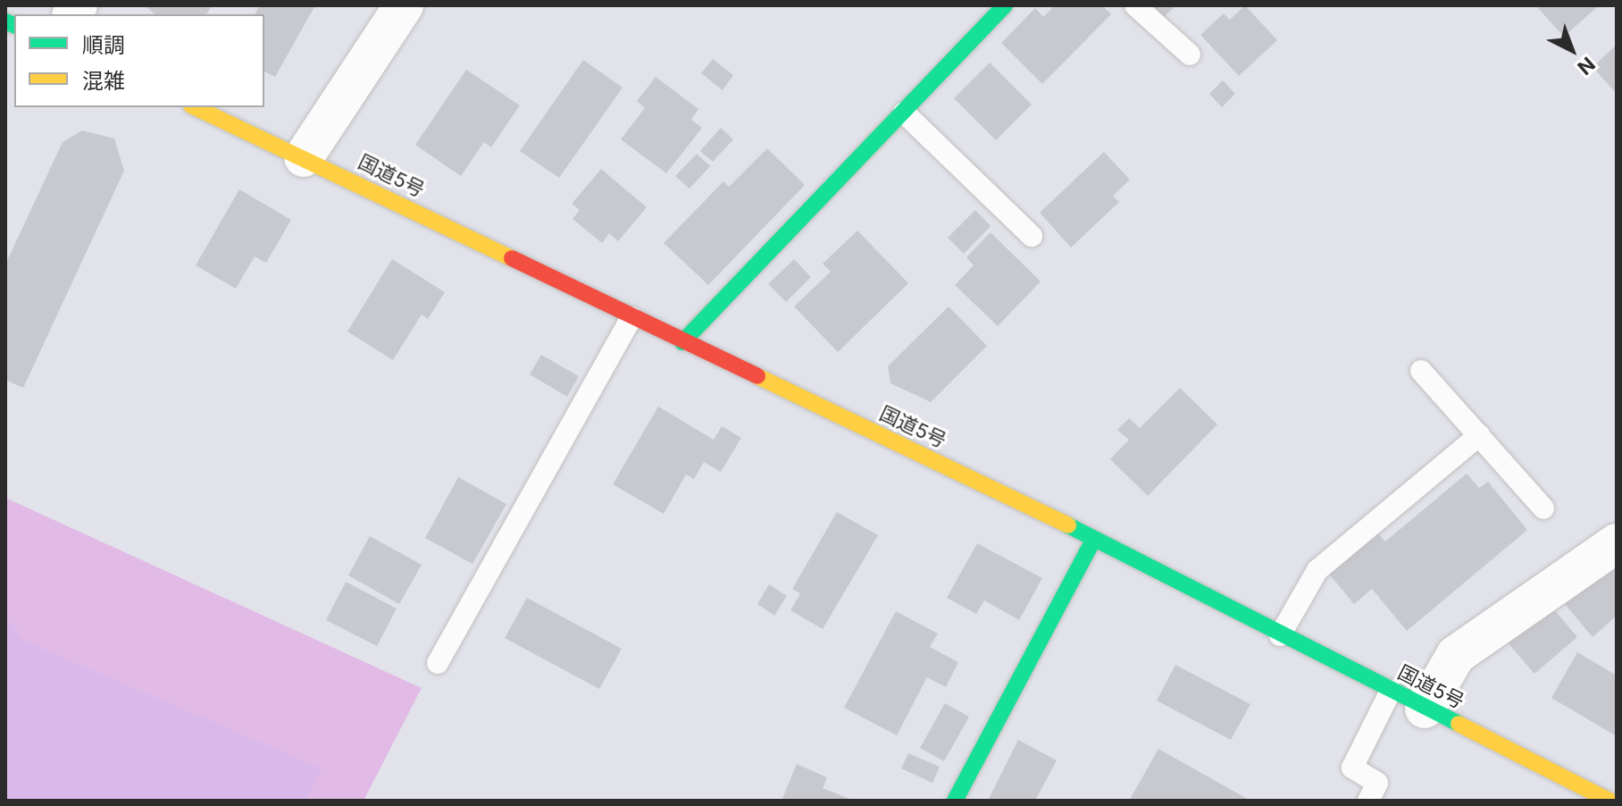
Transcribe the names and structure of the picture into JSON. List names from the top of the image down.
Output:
{
  "streets": {
    "main road": ["国道5号"]
  },
  "legend": ["順調", "混雑"],
  "north": "bottom right"
}
